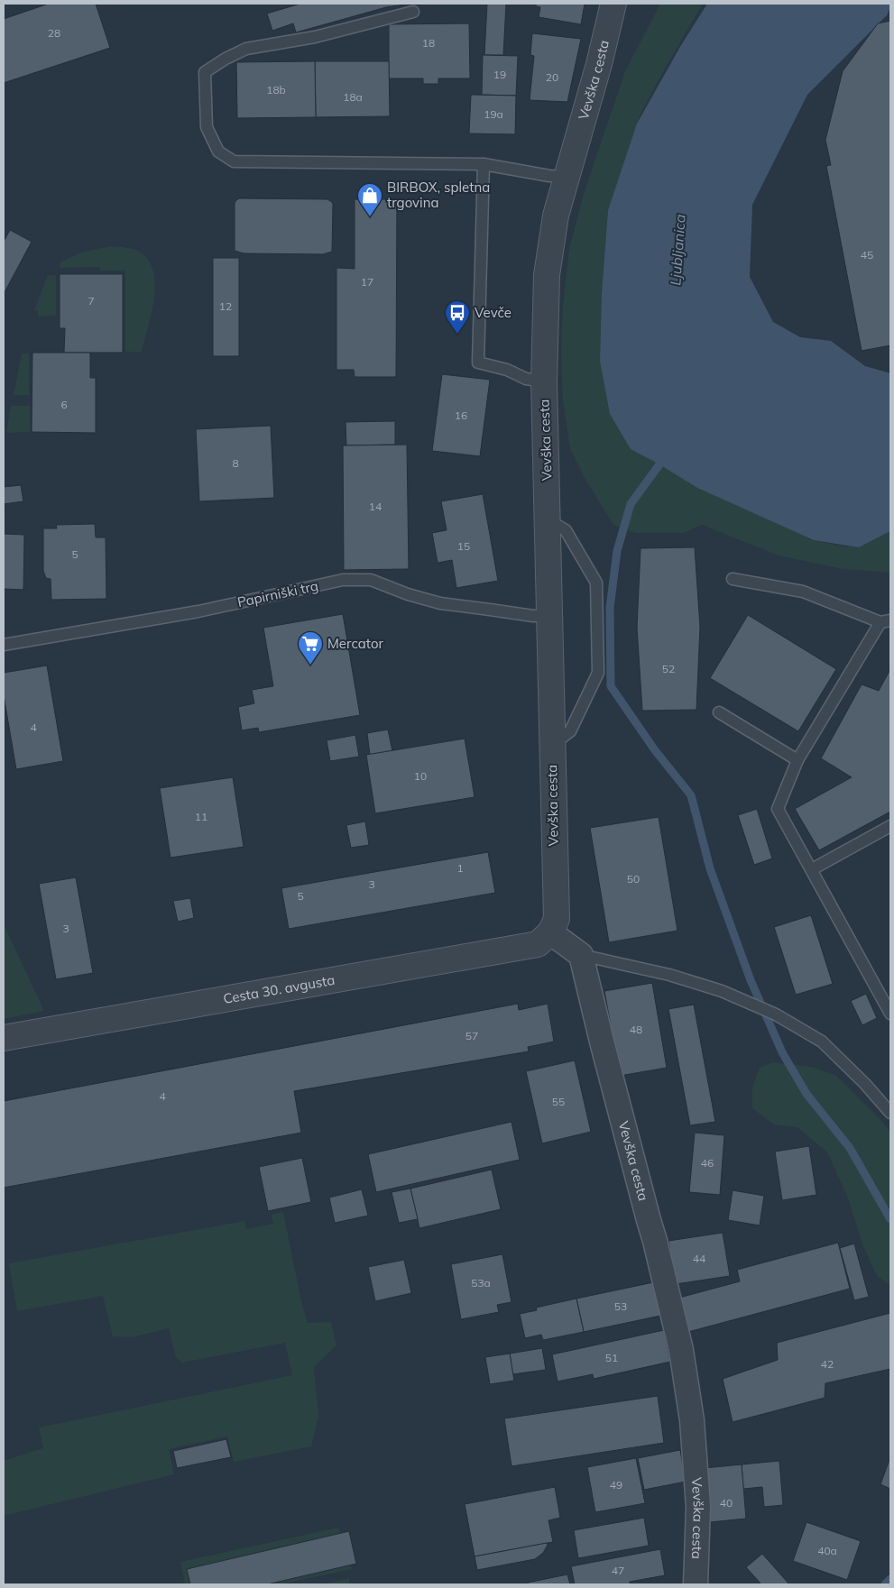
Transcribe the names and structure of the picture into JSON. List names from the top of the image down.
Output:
{
  "streets": {
    "street": ["Vevška cesta", "Cesta 30. avgusta"],
    "lane": ["Papirniški trg"]
  },
  "crossings": [
    ["Vevška cesta", "Papirniški trg"],
    ["Vevška cesta", "Cesta 30. avgusta"]
  ],
  "water": ["Ljubljanica"],
  "places": {
    "shop": ["BIRBOX, spletna trgovina"],
    "bus stop": ["Vevče"],
    "supermarket": ["Mercator"]
  },
  "house_numbers": [
    "28",
    "18",
    "19",
    "20",
    "18b",
    "18a",
    "19a",
    "45",
    "17",
    "7",
    "12",
    "6",
    "16",
    "8",
    "14",
    "15",
    "5",
    "52",
    "4",
    "10",
    "11",
    "1",
    "50",
    "3",
    "5",
    "3",
    "48",
    "57",
    "4",
    "55",
    "46",
    "44",
    "53a",
    "53",
    "51",
    "42",
    "49",
    "40",
    "40a",
    "47"
  ]
}
